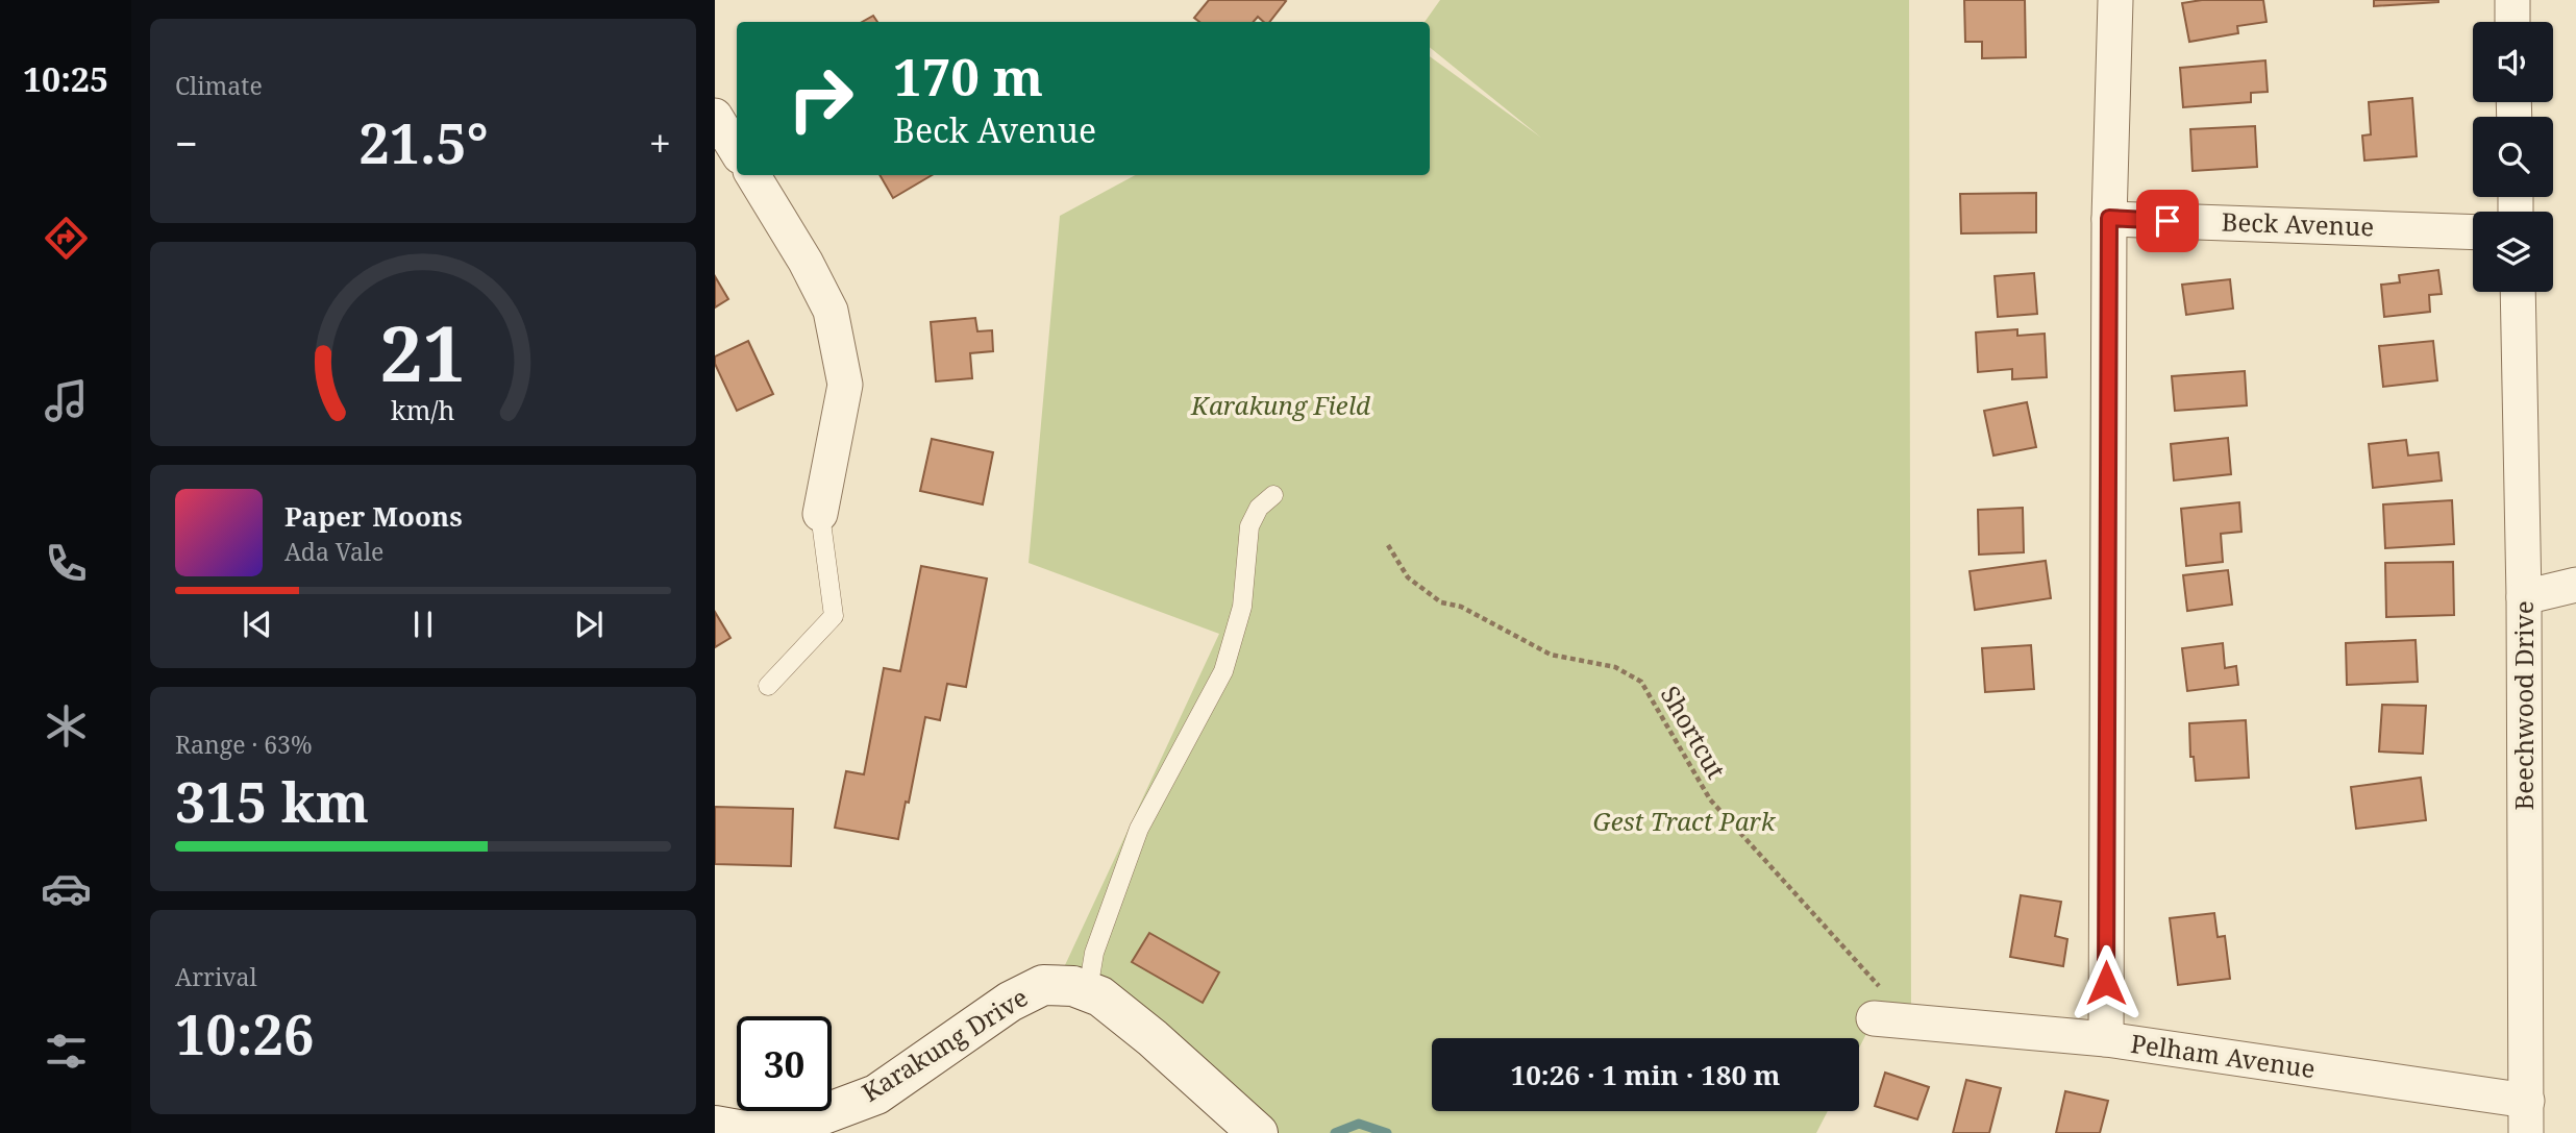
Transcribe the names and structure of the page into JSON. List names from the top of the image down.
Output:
{
  "streets": {
    "street": [
      "Beck Avenue",
      "Beechwood Drive",
      "Karakung Drive",
      "Pelham Avenue"
    ],
    "path": ["Shortcut"]
  },
  "crossings": [
    ["Beechwood Drive", "Pelham Avenue"],
    ["Shortcut", "Pelham Avenue"]
  ],
  "parks": ["Karakung Field", "Gest Tract Park"],
  "page": {
    "tabs": "10:25",
    "tile": [
      "Climate",
      ["Range · 63%", "315 km"],
      ["Arrival", "10:26"]
    ],
    "turn": ["170 m", "Beck Avenue"],
    "heat": ["−", "21.5°", "+"],
    "song": ["Paper Moons", "Ada Vale"],
    "limit": "30",
    "trip": "10:26 · 1 min · 180 m",
    "gauge": ["21", "km/h"]
  }
}
